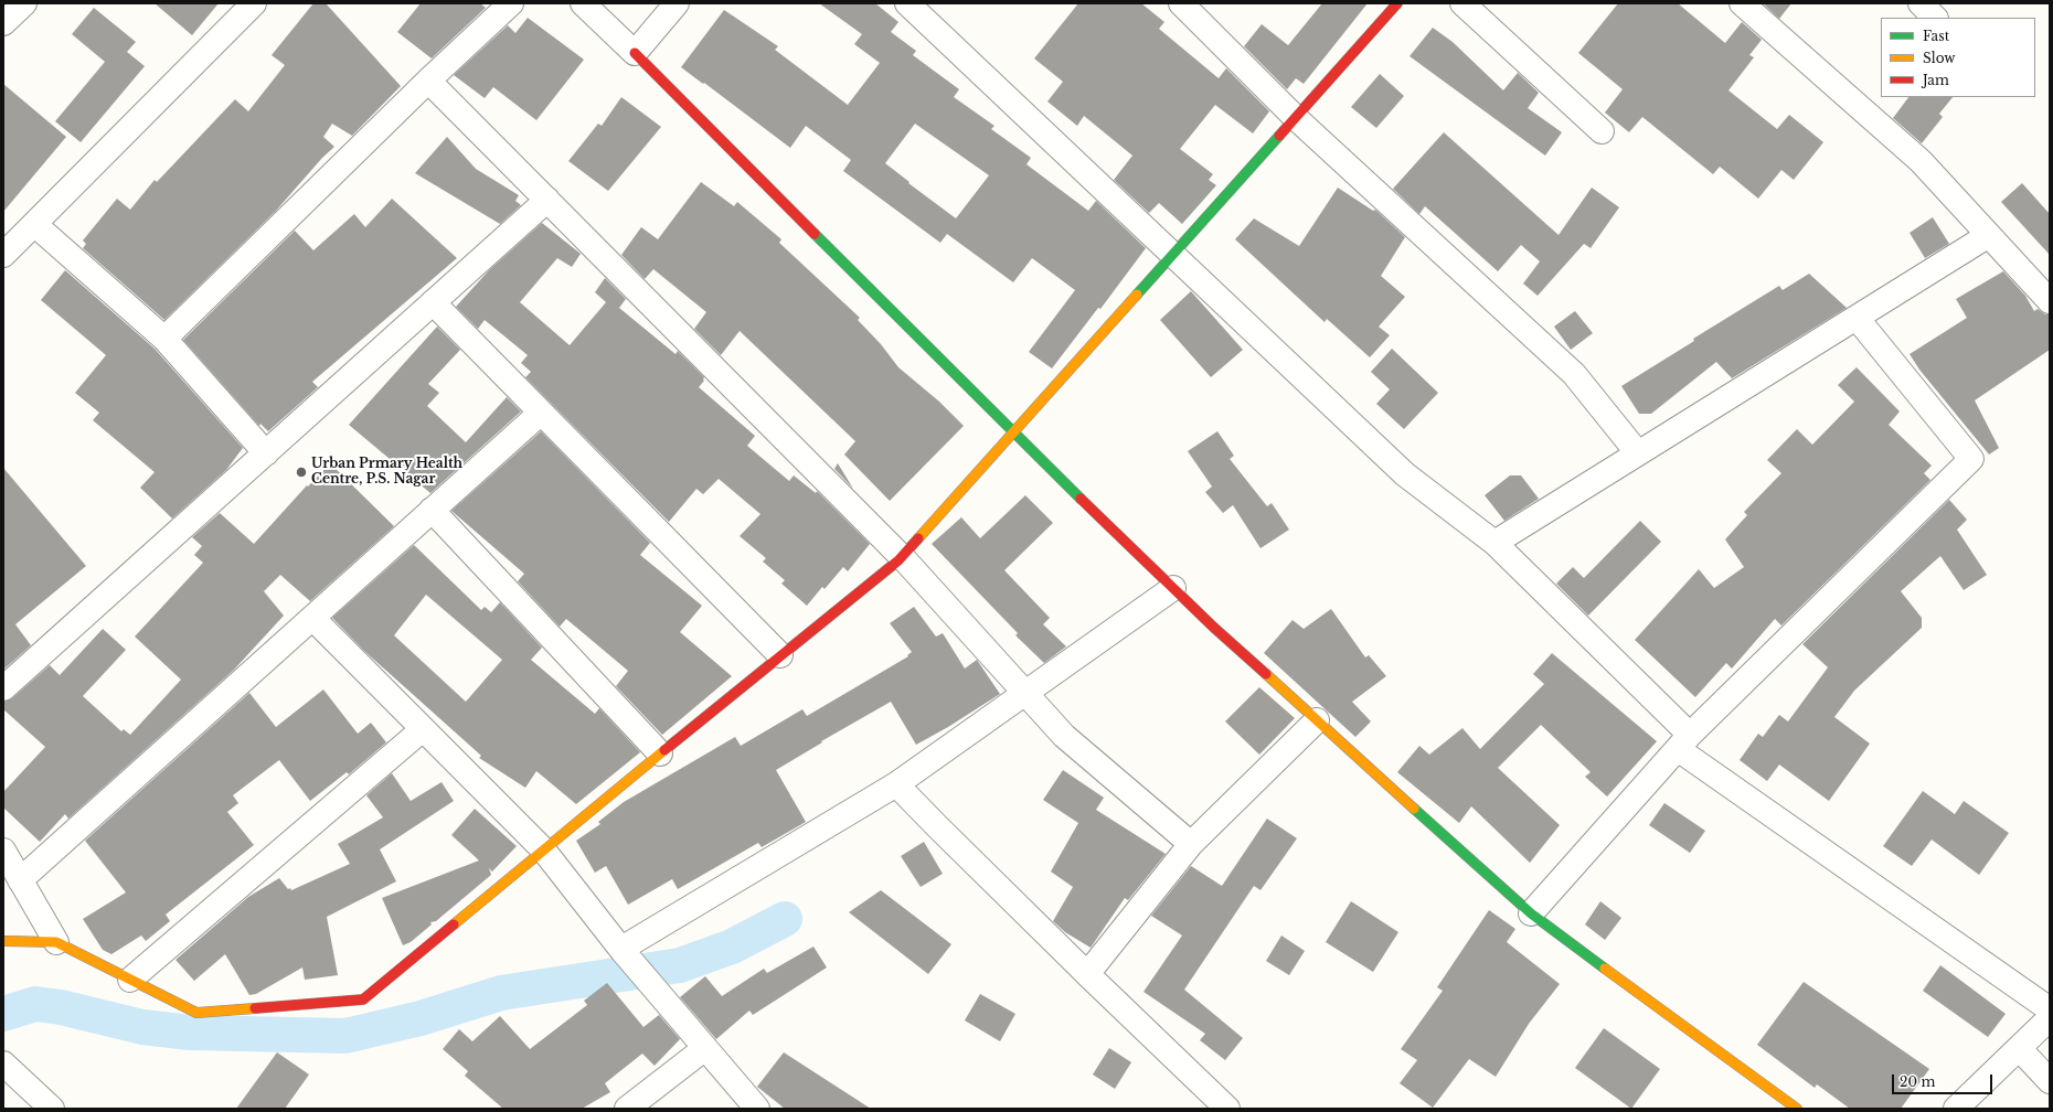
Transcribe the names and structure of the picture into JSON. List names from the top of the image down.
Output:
{
  "places": ["Urban Prmary Health Centre, P.S. Nagar"],
  "legend": ["Fast", "Slow", "Jam"],
  "scale_bar": "20 m"
}
